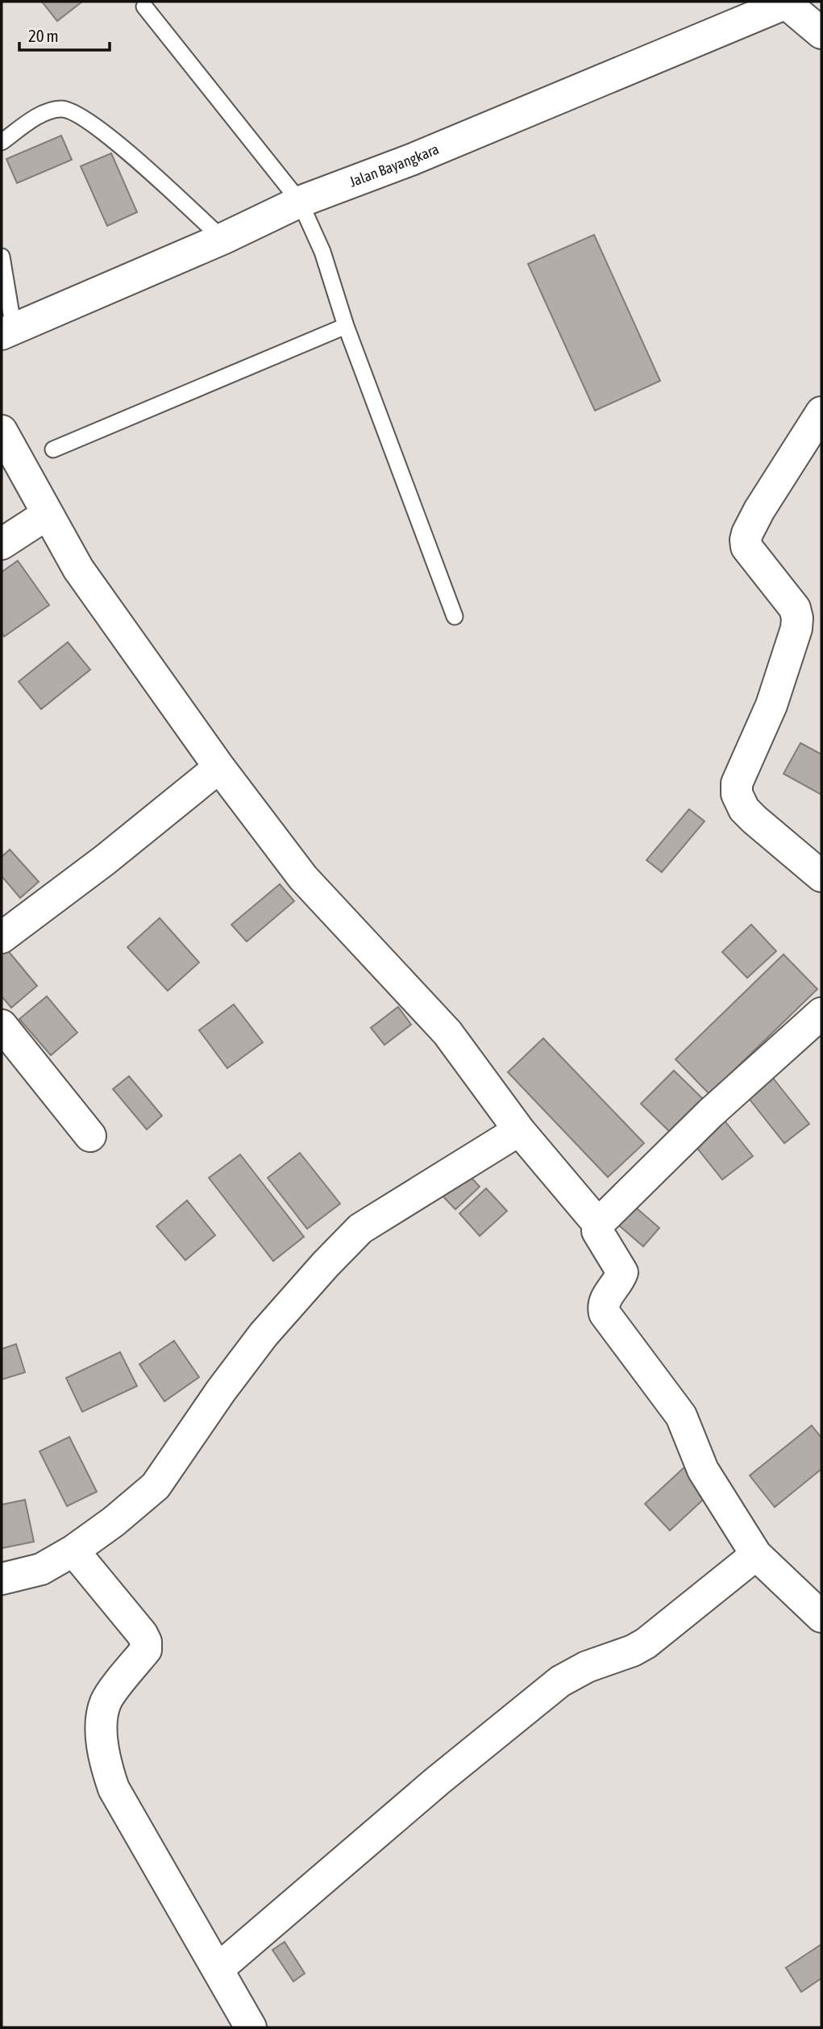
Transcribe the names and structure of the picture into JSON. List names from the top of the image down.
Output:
{
  "streets": {
    "main road": ["Jalan Bayangkara"]
  },
  "scale_bar": "20 m"
}
